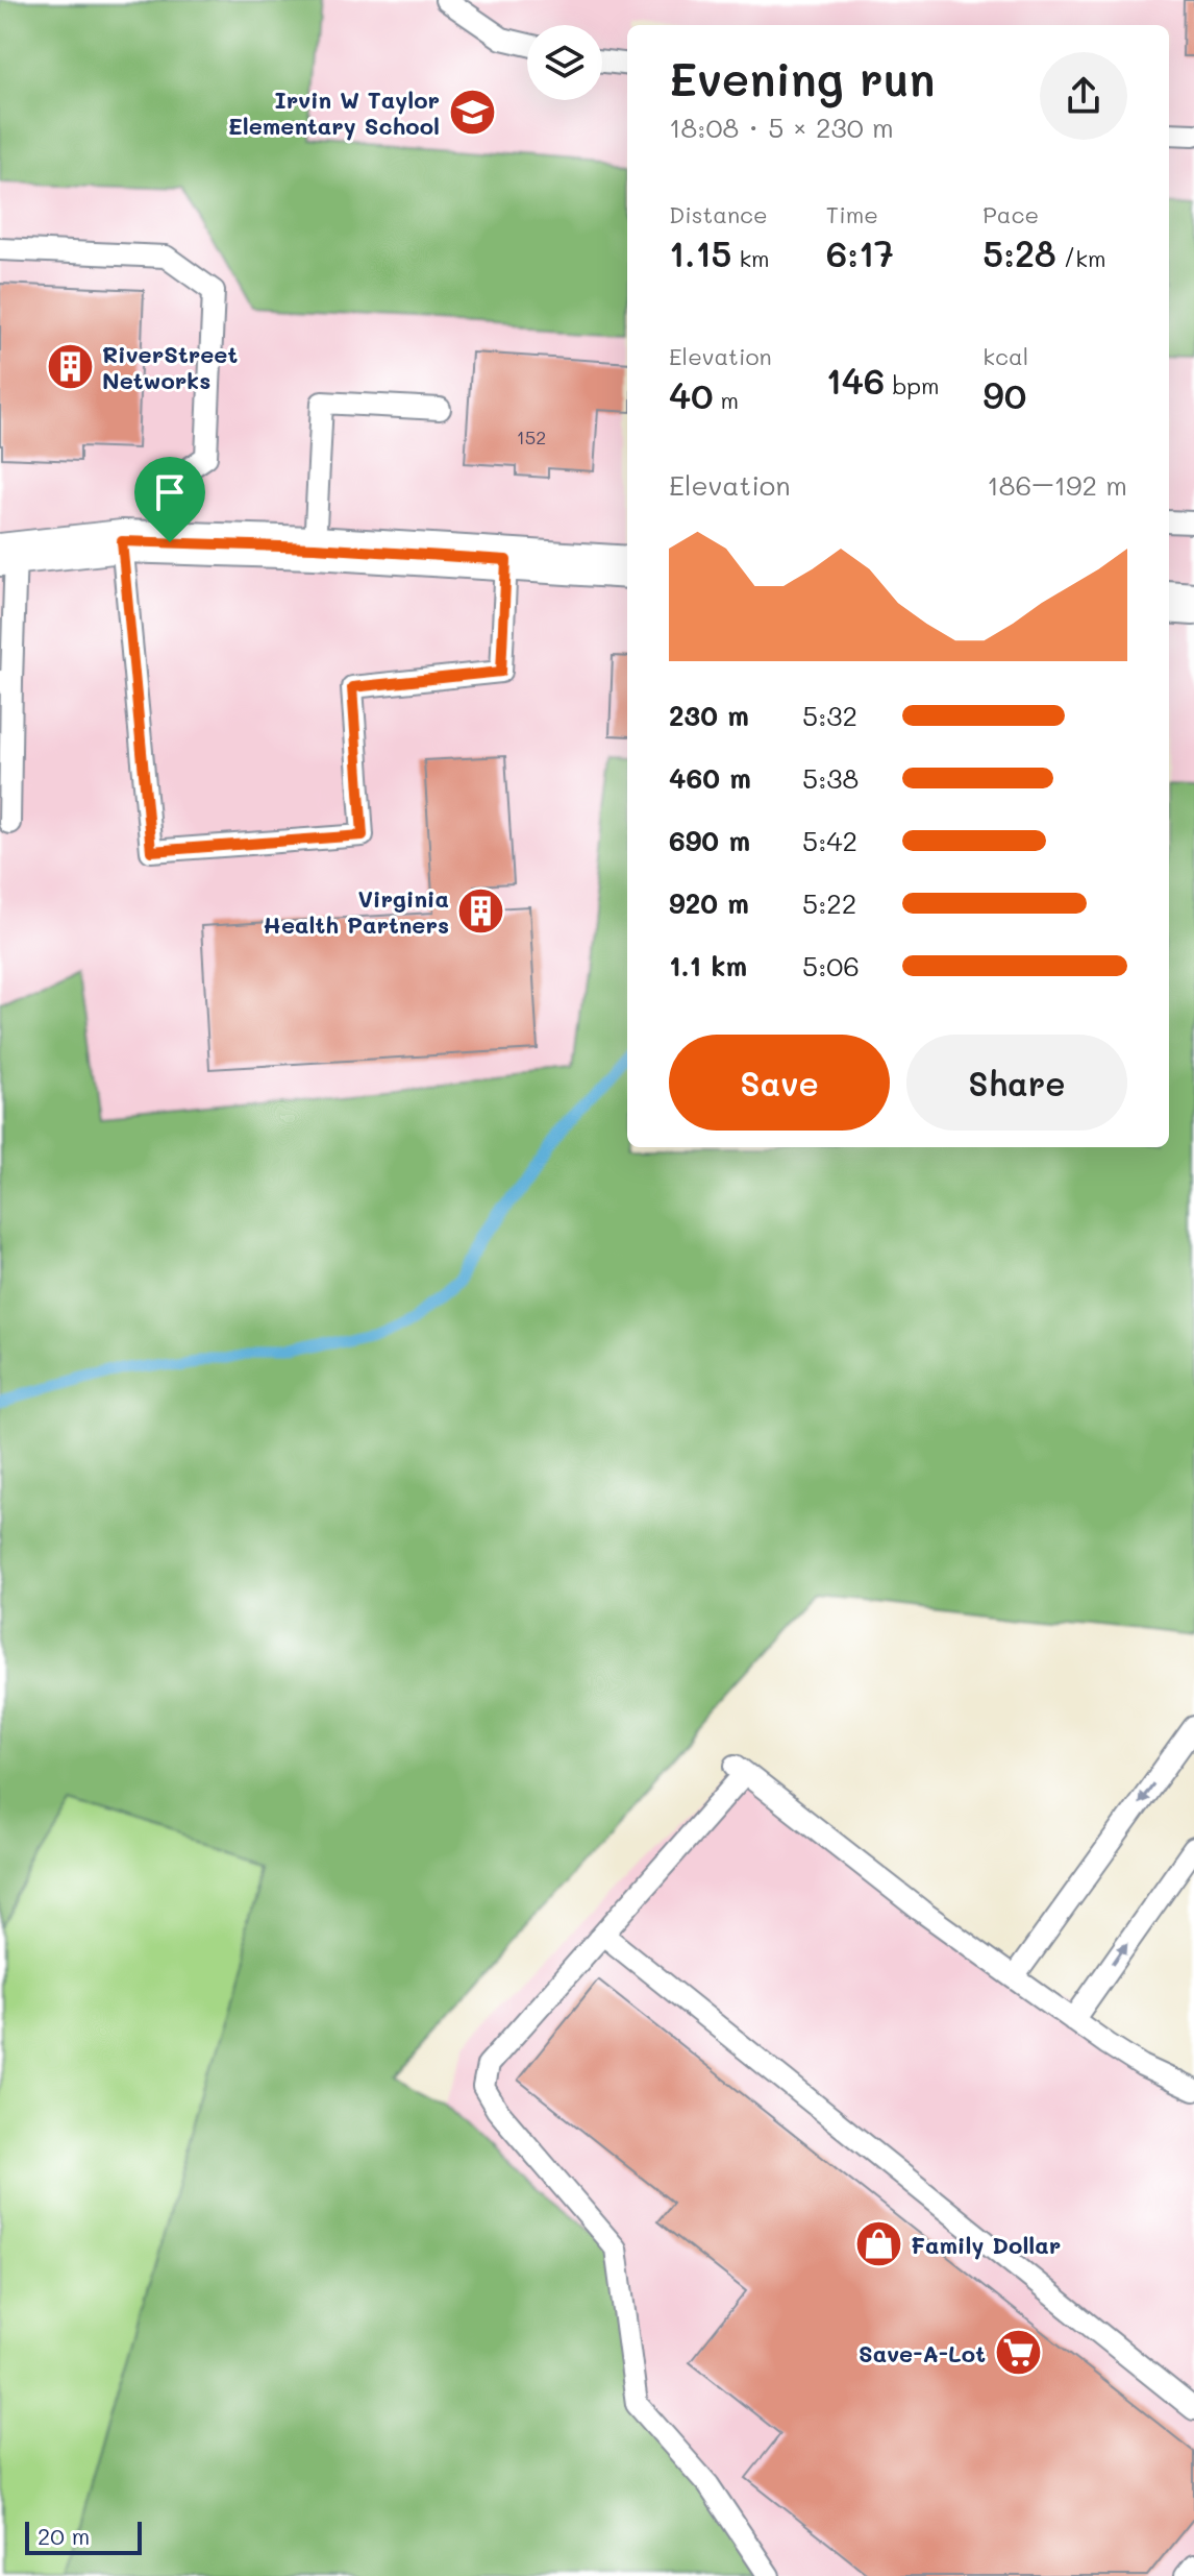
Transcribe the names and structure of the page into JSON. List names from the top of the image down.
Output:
{
  "places": {
    "school or university": ["Irvin W Taylor Elementary School"],
    "building": ["RiverStreet Networks", "Virginia Health Partners"],
    "shop": ["Family Dollar"],
    "supermarket": ["Save-A-Lot"]
  },
  "house_numbers": ["152"],
  "scale_bar": "20 m",
  "page": {
    "heading": ["Evening run", "18:08 · 5 × 230 m"],
    "stats": [
      ["Distance", "1.15 km"],
      ["Time", "6:17"],
      ["Pace", "5:28 /km"],
      ["Elevation", "40 m"],
      ["146 bpm"],
      ["kcal", "90"]
    ],
    "chart": ["Elevation", "186–192 m"],
    "list": [
      {
        "name": "230 m",
        "note": "5:32"
      },
      {
        "name": "460 m",
        "note": "5:38"
      },
      {
        "name": "690 m",
        "note": "5:42"
      },
      {
        "name": "920 m",
        "note": "5:22"
      },
      {
        "name": "1.1 km",
        "note": "5:06"
      }
    ],
    "buttons": ["Save", "Share"],
    "scale": "20 m"
  }
}
